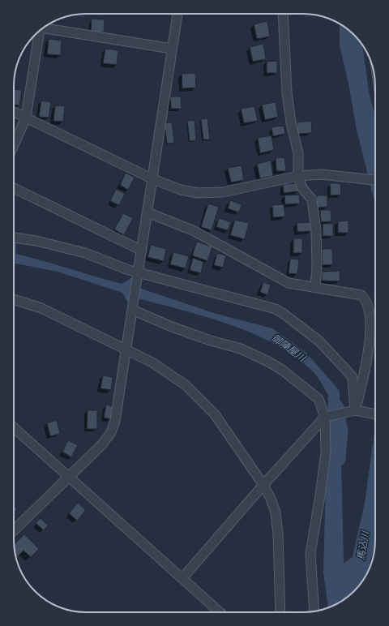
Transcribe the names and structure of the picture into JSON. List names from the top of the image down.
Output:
{
  "water": ["御陣屋川", "馬込川"]
}
